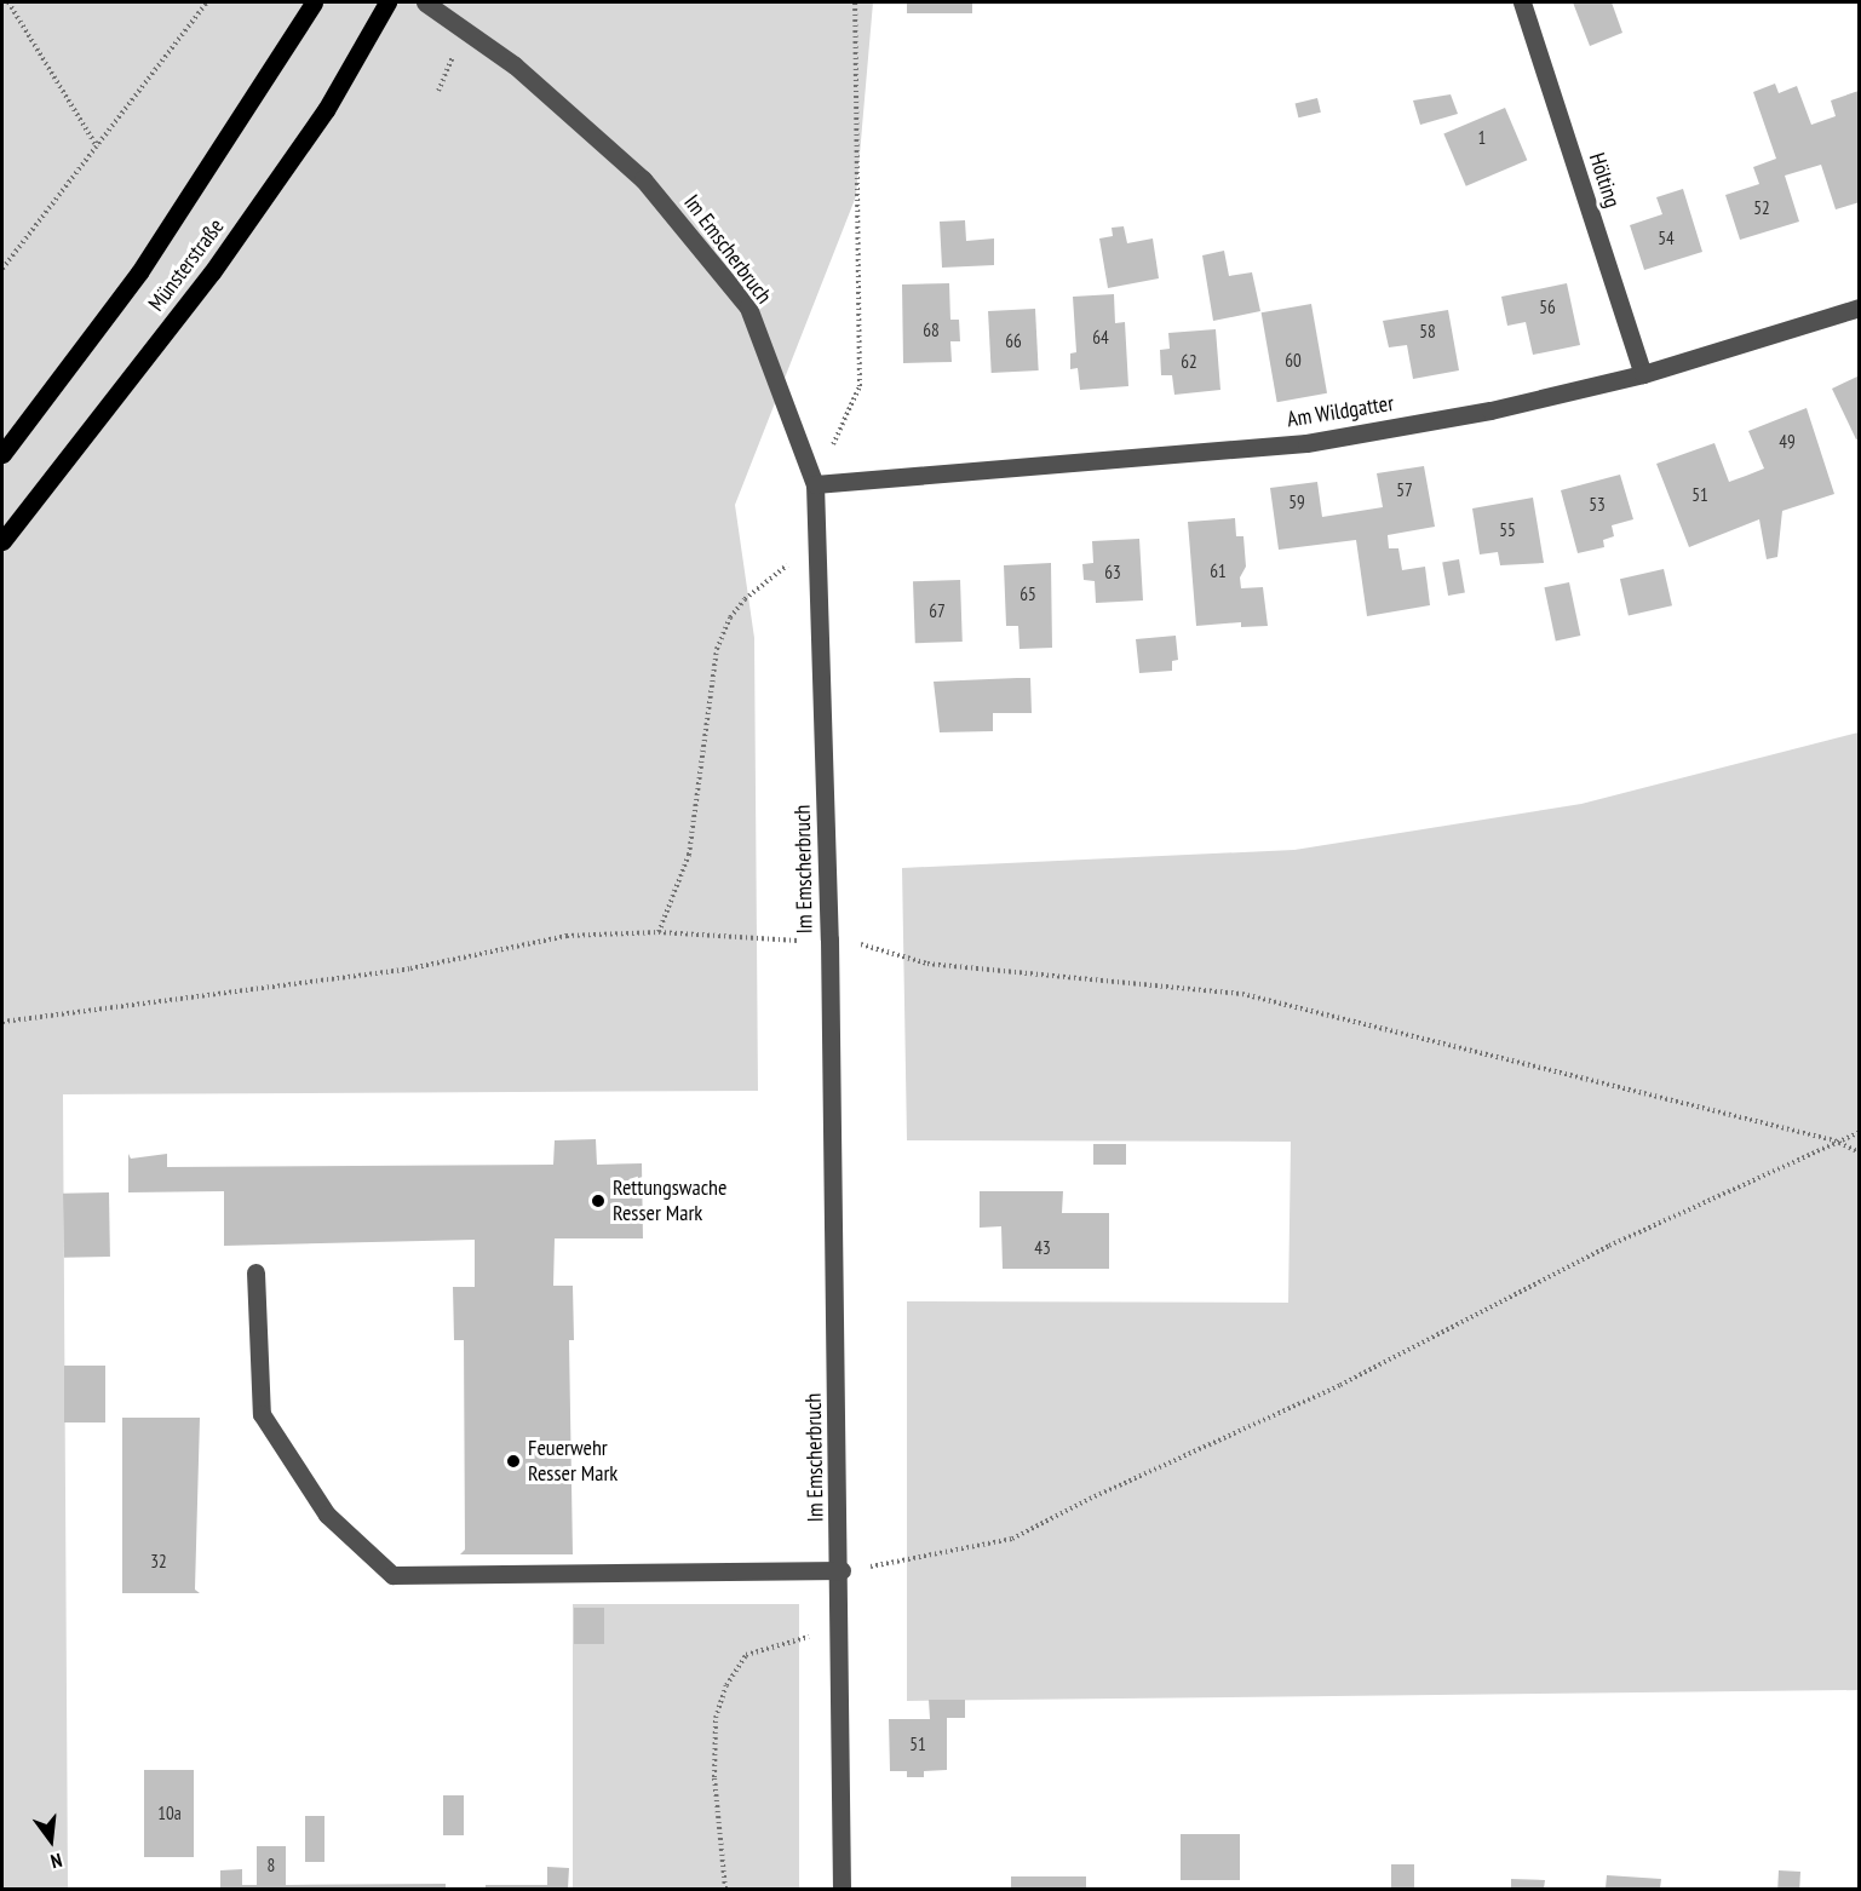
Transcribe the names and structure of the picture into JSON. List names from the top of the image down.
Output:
{
  "streets": {
    "main road": ["Münsterstraße"],
    "street": ["Hölting", "Im Emscherbruch", "Am Wildgatter"]
  },
  "crossings": [
    ["Hölting", "Am Wildgatter"],
    ["Im Emscherbruch", "Am Wildgatter"]
  ],
  "places": ["Rettungswache Resser Mark", "Feuerwehr Resser Mark"],
  "house_numbers": [
    "1",
    "52",
    "54",
    "56",
    "68",
    "58",
    "64",
    "66",
    "60",
    "62",
    "49",
    "57",
    "51",
    "59",
    "53",
    "55",
    "61",
    "63",
    "65",
    "67",
    "43",
    "32",
    "51",
    "10a",
    "8"
  ],
  "north": "bottom"
}
